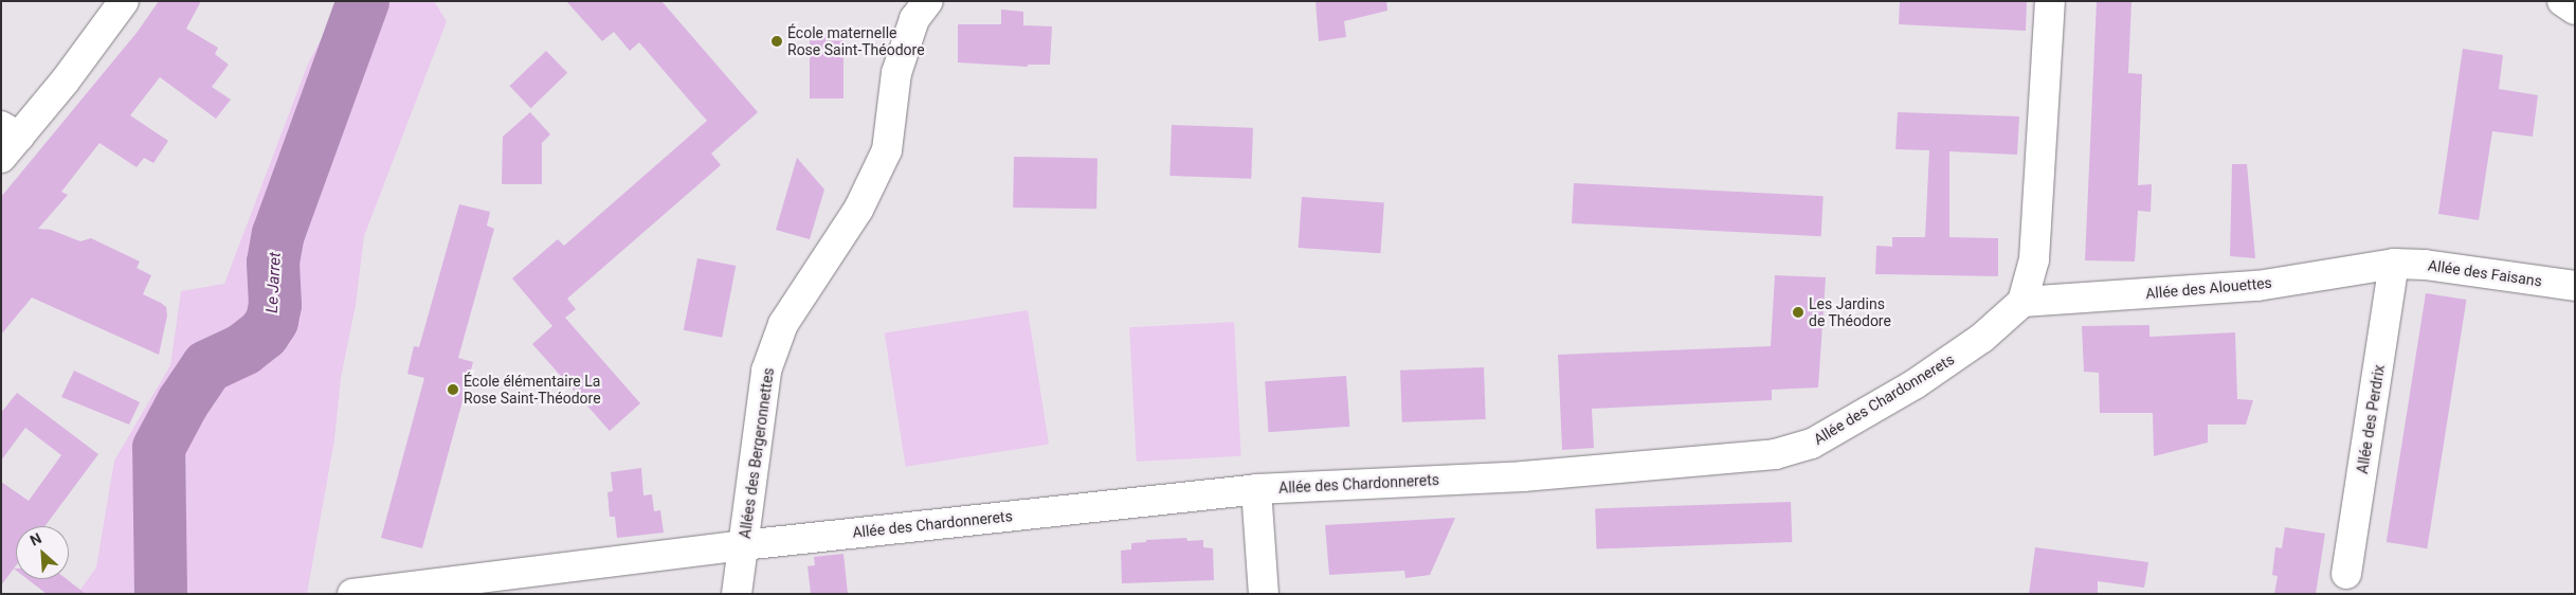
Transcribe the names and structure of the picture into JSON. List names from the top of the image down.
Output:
{
  "streets": {
    "street": [
      "Allée des Faisans",
      "Allée des Alouettes",
      "Allée des Chardonnerets",
      "Allée des Perdrix",
      "Allées des Bergeronnettes"
    ]
  },
  "crossings": [
    ["Allée des Faisans", "Allée des Alouettes"],
    ["Allée des Faisans", "Allée des Perdrix"],
    ["Allée des Alouettes", "Allée des Chardonnerets"],
    ["Allée des Alouettes", "Allée des Perdrix"],
    ["Allée des Chardonnerets", "Allées des Bergeronnettes"]
  ],
  "water": ["Le Jarret"],
  "places": ["École maternelle Rose Saint-Théodore", "Les Jardins de Théodore", "École élémentaire La Rose Saint-Théodore"],
  "north": "top left"
}
